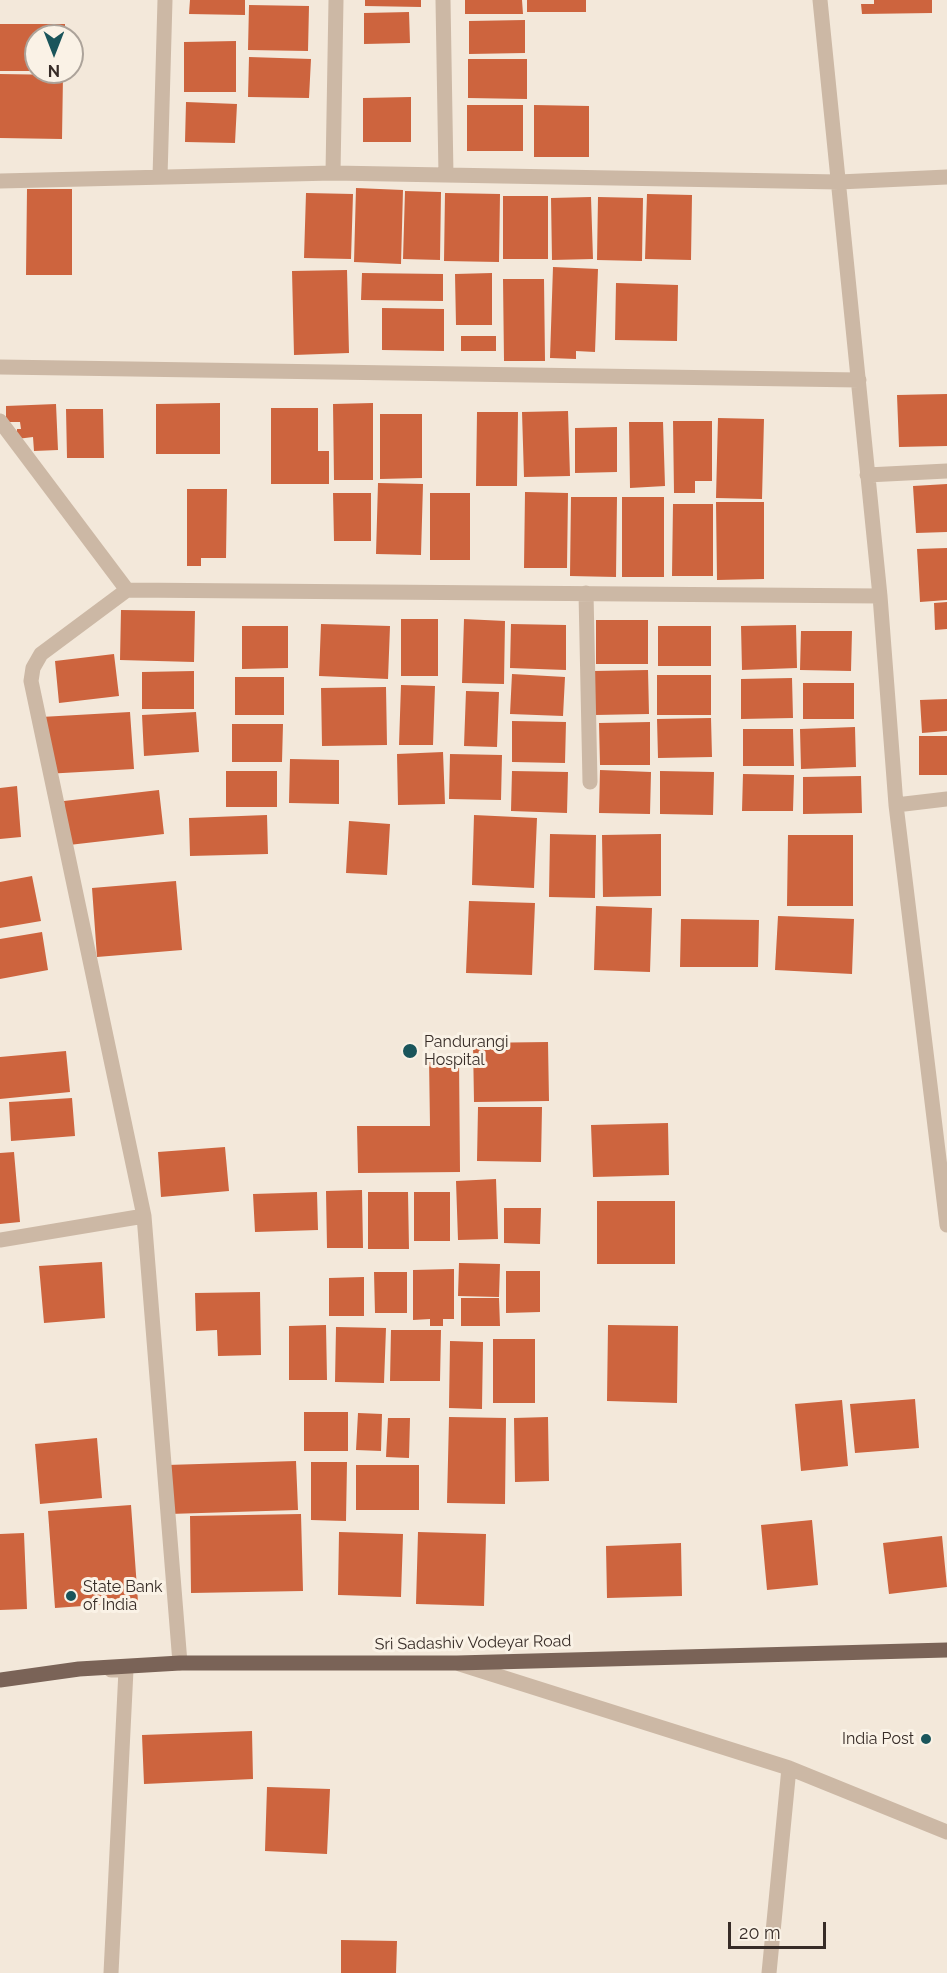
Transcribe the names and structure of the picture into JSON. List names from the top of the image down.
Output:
{
  "streets": {
    "main road": ["Sri Sadashiv Vodeyar Road"]
  },
  "places": ["Pandurangi Hospital", "State Bank of India", "India Post"],
  "scale_bar": "20 m",
  "north": "bottom"
}
